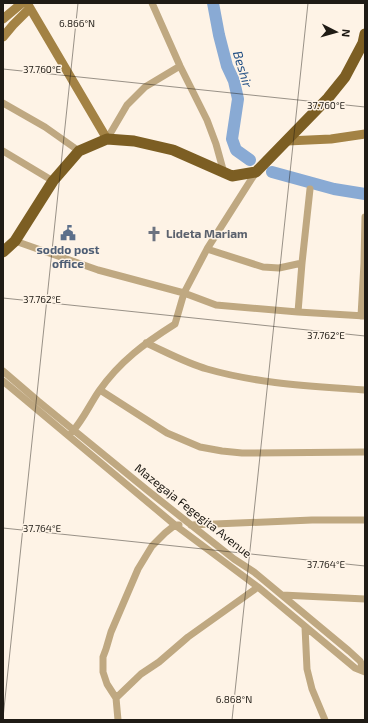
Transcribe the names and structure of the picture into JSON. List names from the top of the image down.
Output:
{
  "streets": {
    "street": ["Mazegaja Fegegita Avenue"]
  },
  "water": ["Beshir"],
  "places": {
    "public building": ["soddo post office"],
    "church": ["Lideta Mariam"]
  },
  "north": "right",
  "coordinates": [
    "6.866°N",
    "37.760°E",
    "37.762°E",
    "37.764°E",
    "6.868°N"
  ]
}
